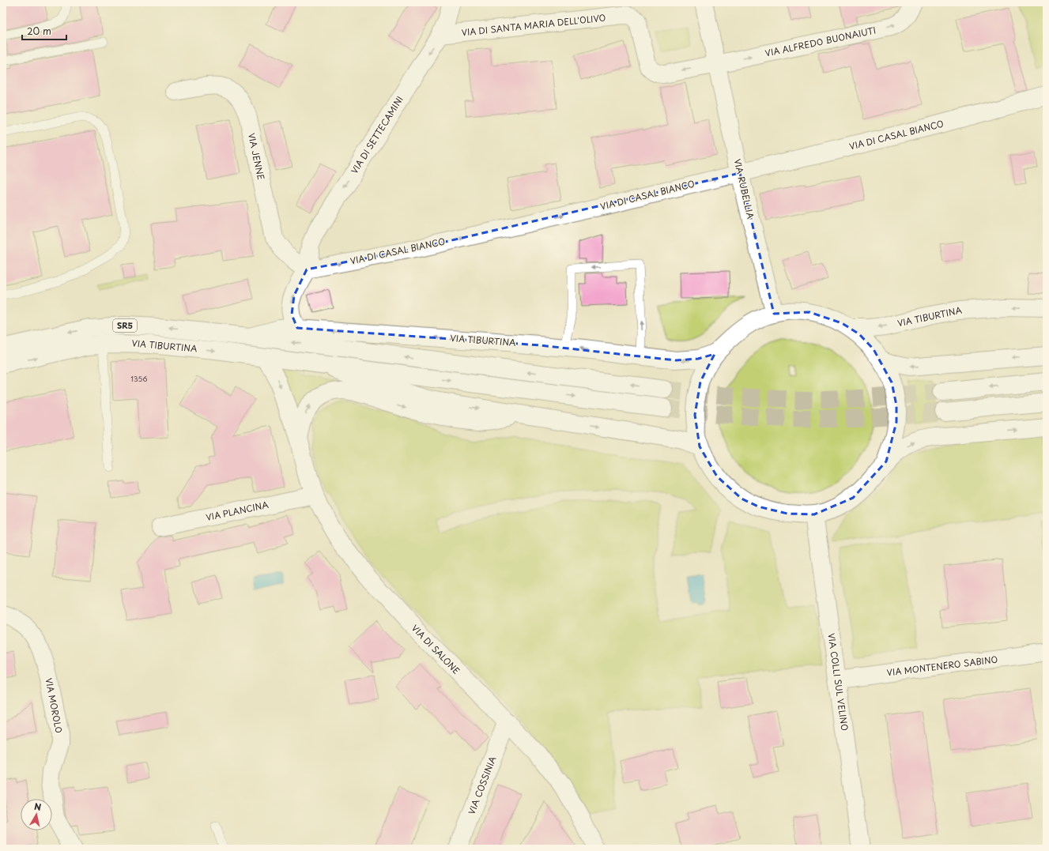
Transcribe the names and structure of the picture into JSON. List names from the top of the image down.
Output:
{
  "streets": {
    "street": [
      "VIA DI SANTA MARIA DELL'OLIVO",
      "VIA ALFREDO BUONAIUTI",
      "VIA DI SETTECAMINI",
      "VIA DI CASAL BIANCO",
      "VIA JENNE",
      "VIA RUBELLIA",
      "VIA TIBURTINA",
      "SR5",
      "VIA PLANCINA",
      "VIA DI SALONE",
      "VIA MONTENERO SABINO",
      "VIA COLLI SUL VELINO",
      "VIA MOROLO",
      "VIA COSSINIA"
    ]
  },
  "crossings": [
    ["VIA DI SANTA MARIA DELL'OLIVO", "VIA ALFREDO BUONAIUTI"],
    ["VIA DI SANTA MARIA DELL'OLIVO", "VIA DI SETTECAMINI"],
    ["VIA ALFREDO BUONAIUTI", "VIA RUBELLIA"],
    ["VIA DI SETTECAMINI", "VIA DI CASAL BIANCO"],
    ["VIA DI SETTECAMINI", "VIA JENNE"],
    ["VIA DI CASAL BIANCO", "VIA JENNE"],
    ["VIA DI CASAL BIANCO", "VIA RUBELLIA"],
    ["VIA RUBELLIA", "VIA TIBURTINA"],
    ["VIA TIBURTINA", "VIA DI SALONE"],
    ["VIA TIBURTINA", "VIA COLLI SUL VELINO"],
    ["VIA PLANCINA", "VIA DI SALONE"],
    ["VIA DI SALONE", "VIA COSSINIA"],
    ["VIA MONTENERO SABINO", "VIA COLLI SUL VELINO"]
  ],
  "one_way": ["VIA DI SETTECAMINI", "VIA DI CASAL BIANCO", "VIA RUBELLIA"],
  "house_numbers": ["1356"],
  "scale_bar": "20 m",
  "north": "top"
}
